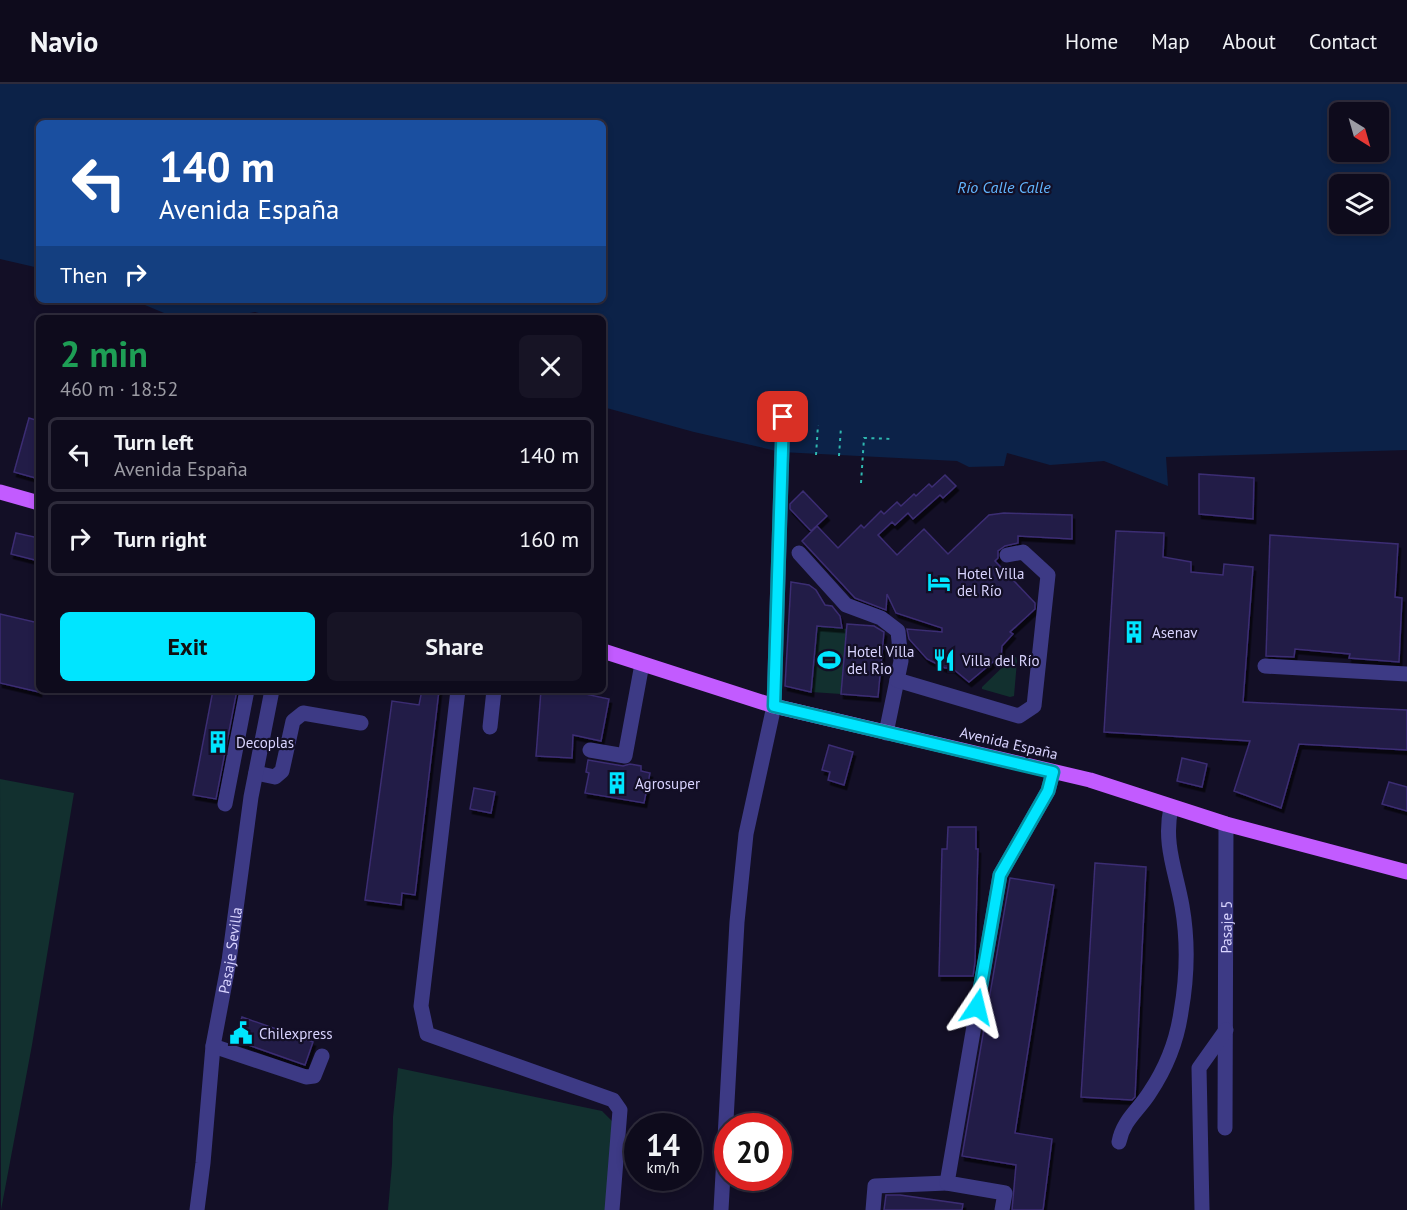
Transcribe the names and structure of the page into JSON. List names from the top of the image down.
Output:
{
  "streets": {
    "main road": ["Avenida España"],
    "street": ["Pasaje 5", "Pasaje Sevilla"]
  },
  "crossings": [
    ["Avenida España", "Pasaje 5"]
  ],
  "water": ["Río Calle Calle"],
  "places": {
    "hotel": ["Hotel Villa del Río"],
    "building": ["Asenav", "Decoplas", "Agrosuper"],
    "sports": ["Hotel Villa del Rio"],
    "restaurant": ["Villa del Río"],
    "public building": ["Chilexpress"]
  },
  "north": "bottom right",
  "page": {
    "header": "Navio",
    "nav": [
      "Home",
      "Map",
      "About",
      "Contact"
    ],
    "turn": ["140 m", "Avenida España"],
    "then": "Then",
    "heading": ["2 min", "460 m · 18:52"],
    "list": [
      {
        "name": "Turn left",
        "note": "Avenida España",
        "value": "140 m"
      },
      {
        "name": "Turn right",
        "value": "160 m"
      }
    ],
    "buttons": ["Exit", "Share"],
    "speed": "14 km/h",
    "limit": "20"
  }
}
